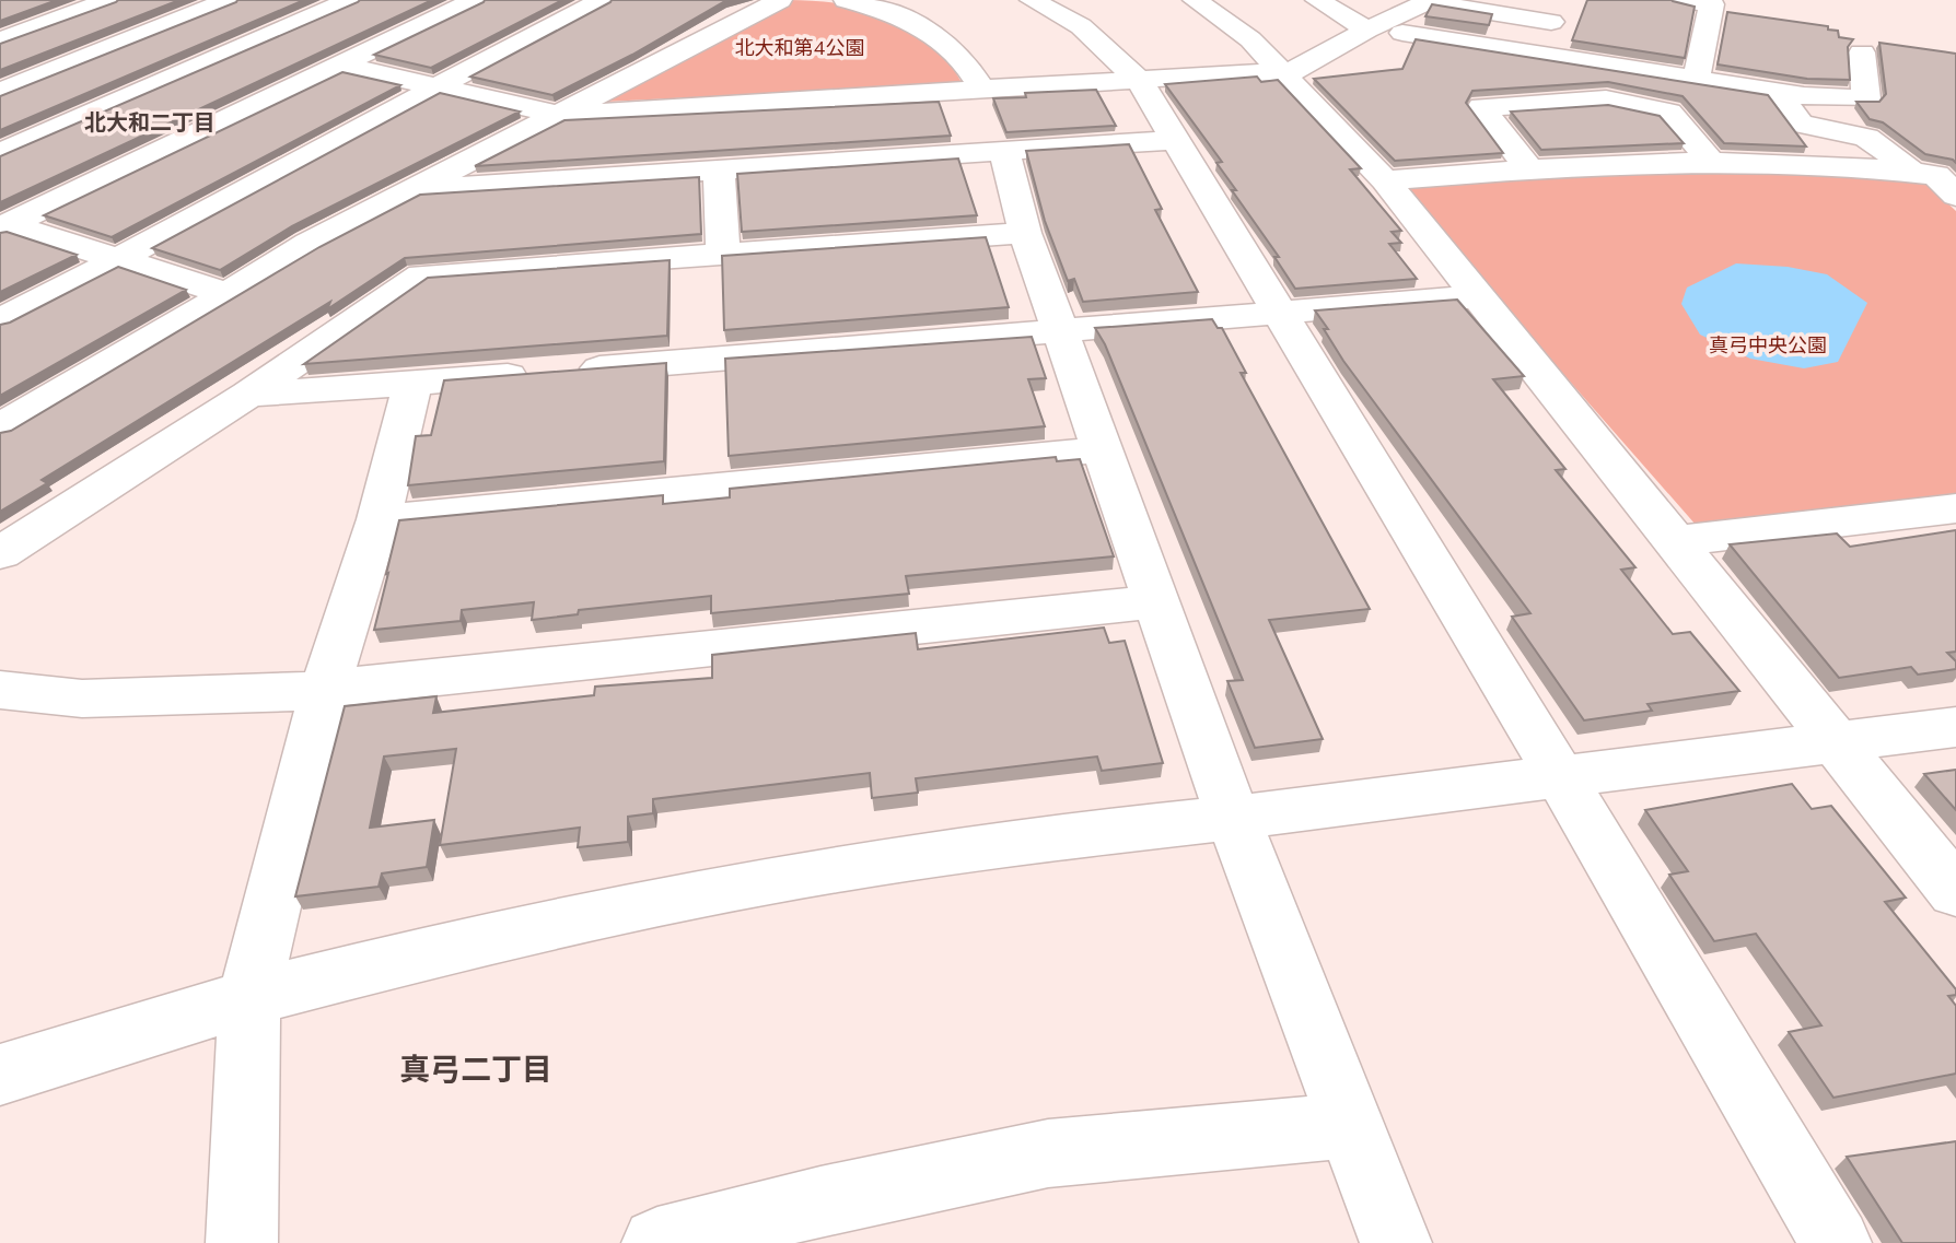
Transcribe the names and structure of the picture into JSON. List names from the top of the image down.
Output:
{
  "districts": ["北大和二丁目", "真弓二丁目"],
  "parks": ["北大和第4公園", "真弓中央公園"]
}
